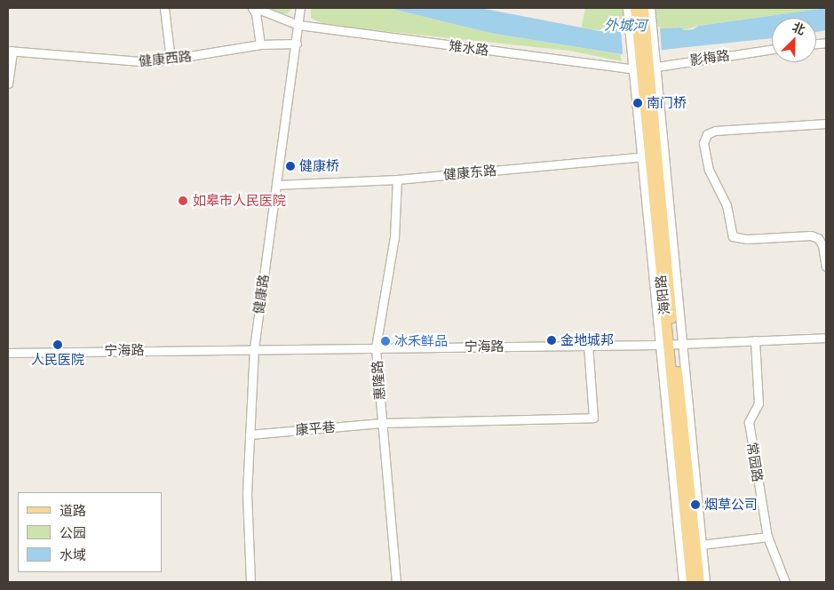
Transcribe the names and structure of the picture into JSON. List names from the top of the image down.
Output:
{
  "streets": {
    "main road": ["海阳路"],
    "street": [
      "雉水路",
      "影梅路",
      "健康西路",
      "健康东路",
      "健康路",
      "宁海路",
      "惠隆路",
      "康平巷",
      "常园路"
    ]
  },
  "crossings": [
    ["雉水路", "影梅路"],
    ["雉水路", "健康路"],
    ["雉水路", "海阳路"],
    ["影梅路", "海阳路"],
    ["健康西路", "健康路"],
    ["健康东路", "健康路"],
    ["健康东路", "海阳路"],
    ["健康东路", "惠隆路"],
    ["健康路", "宁海路"],
    ["健康路", "康平巷"],
    ["海阳路", "宁海路"],
    ["宁海路", "惠隆路"],
    ["宁海路", "康平巷"],
    ["宁海路", "常园路"],
    ["惠隆路", "康平巷"]
  ],
  "water": ["外城河"],
  "places": [
    "南门桥",
    "健康桥",
    "如皋市人民医院",
    "金地城邦",
    "冰禾鲜品",
    "人民医院",
    "烟草公司"
  ],
  "legend": ["道路", "公园", "水域"],
  "north": "top right"
}
